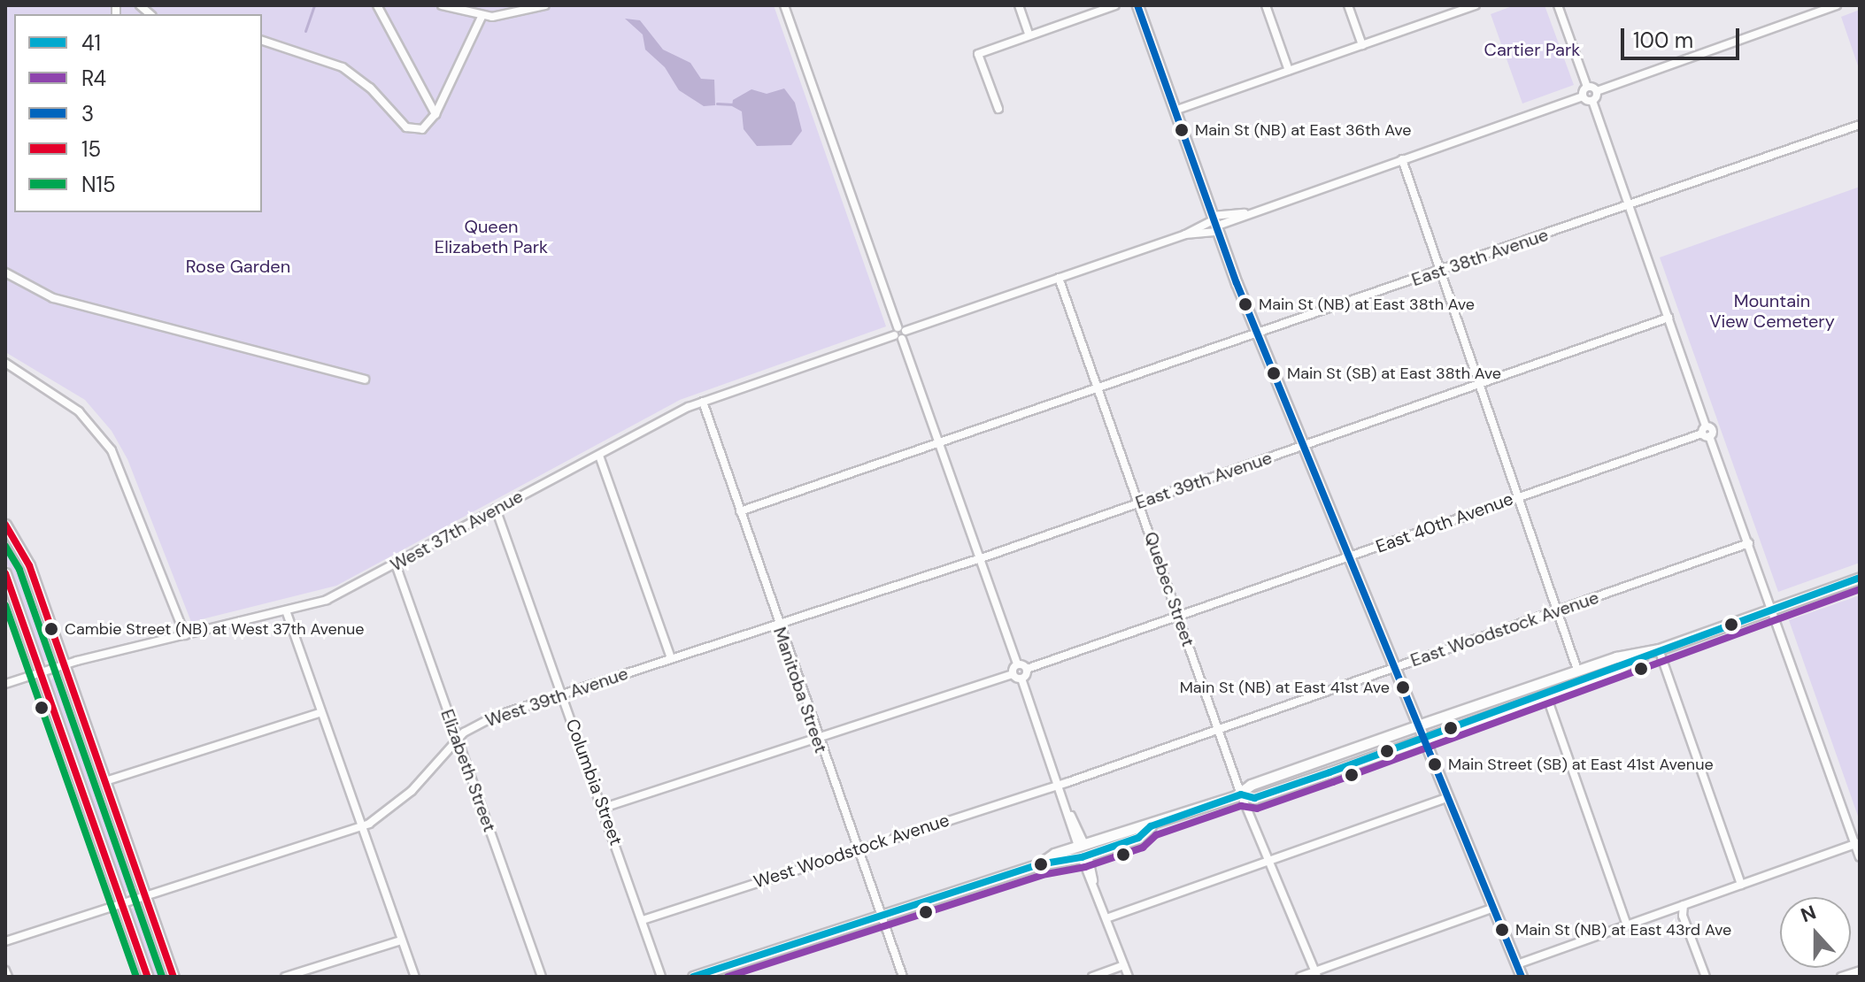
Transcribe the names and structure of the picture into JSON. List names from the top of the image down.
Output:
{
  "streets": {
    "street": [
      "East 38th Avenue",
      "East 39th Avenue",
      "East 40th Avenue",
      "West 37th Avenue",
      "Quebec Street",
      "East Woodstock Avenue",
      "Manitoba Street",
      "West 39th Avenue",
      "Elizabeth Street",
      "Columbia Street",
      "West Woodstock Avenue"
    ]
  },
  "crossings": [
    ["East 38th Avenue", "Quebec Street"],
    ["East 38th Avenue", "Manitoba Street"],
    ["East 39th Avenue", "Quebec Street"],
    ["East 39th Avenue", "West 39th Avenue"],
    ["East 40th Avenue", "Quebec Street"],
    ["West 37th Avenue", "Quebec Street"],
    ["West 37th Avenue", "Manitoba Street"],
    ["West 37th Avenue", "Elizabeth Street"],
    ["West 37th Avenue", "Columbia Street"],
    ["Quebec Street", "East Woodstock Avenue"],
    ["East Woodstock Avenue", "West Woodstock Avenue"],
    ["Manitoba Street", "West 39th Avenue"],
    ["Manitoba Street", "West Woodstock Avenue"],
    ["West 39th Avenue", "Elizabeth Street"],
    ["West 39th Avenue", "Columbia Street"],
    ["Columbia Street", "West Woodstock Avenue"]
  ],
  "parks": [
    "Cartier Park",
    "Queen Elizabeth Park",
    "Rose Garden",
    "Mountain View Cemetery"
  ],
  "places": [
    "Main St (NB) at East 36th Ave",
    "Main St (NB) at East 38th Ave",
    "Main St (SB) at East 38th Ave",
    "Cambie Street (NB) at West 37th Avenue",
    "Main St (NB) at East 41st Ave",
    "Main Street (SB) at East 41st Avenue",
    "Main St (NB) at East 43rd Ave"
  ],
  "lines": [
    "transit line 3",
    "transit line 15",
    "transit line N15",
    "transit line 41",
    "transit line R4"
  ],
  "legend": [
    "41",
    "R4",
    "3",
    "15",
    "N15"
  ],
  "scale_bar": "100 m",
  "north": "top"
}
